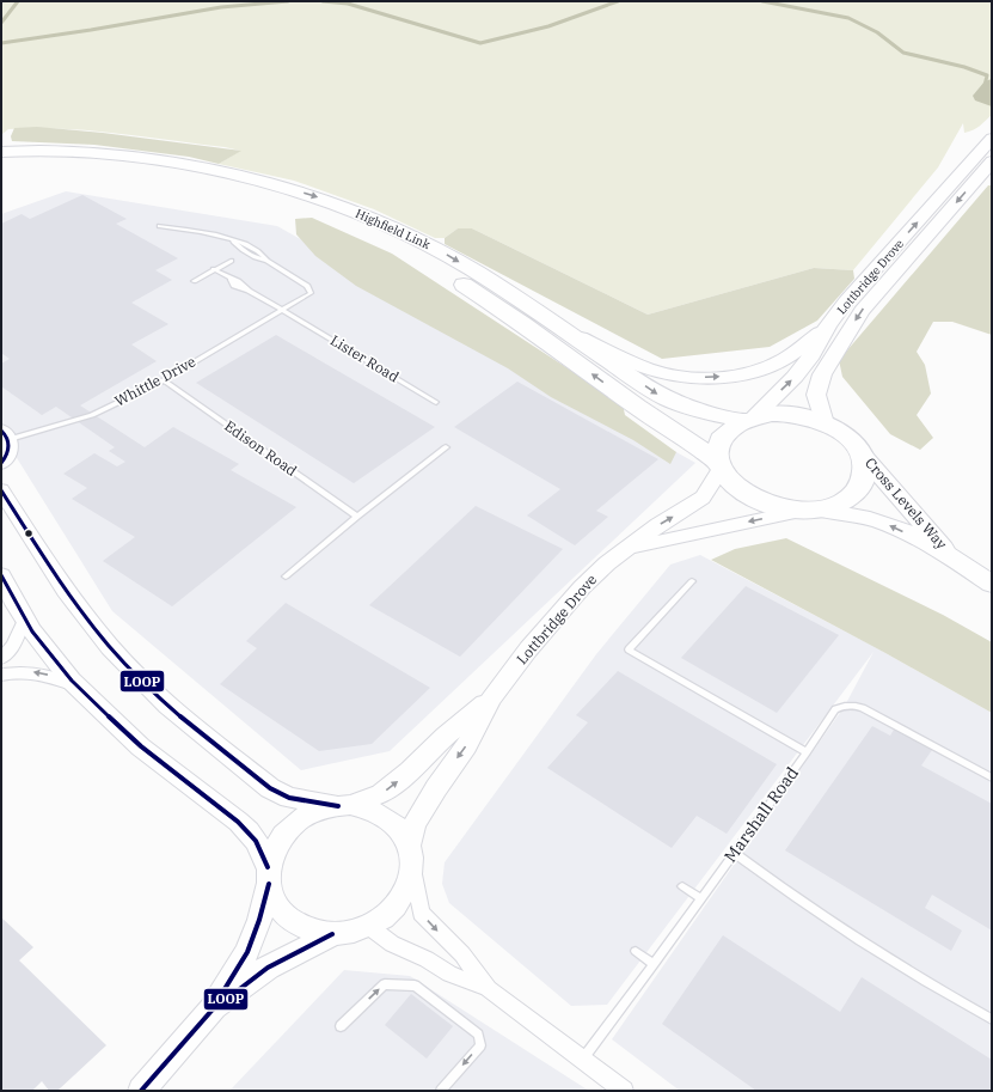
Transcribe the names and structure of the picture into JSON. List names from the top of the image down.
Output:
{
  "streets": {
    "highway": ["Highfield Link"],
    "main road": ["Lottbridge Drove", "Cross Levels Way"],
    "lane": [
      "Lister Road",
      "Whittle Drive",
      "Edison Road",
      "Marshall Road"
    ]
  },
  "crossings": [
    ["Highfield Link", "Lottbridge Drove"],
    ["Highfield Link", "Cross Levels Way"],
    ["Lottbridge Drove", "Cross Levels Way"],
    ["Lister Road", "Whittle Drive"],
    ["Whittle Drive", "Edison Road"]
  ],
  "one_way": ["Cross Levels Way"],
  "lines": ["transit line LOOP"]
}
